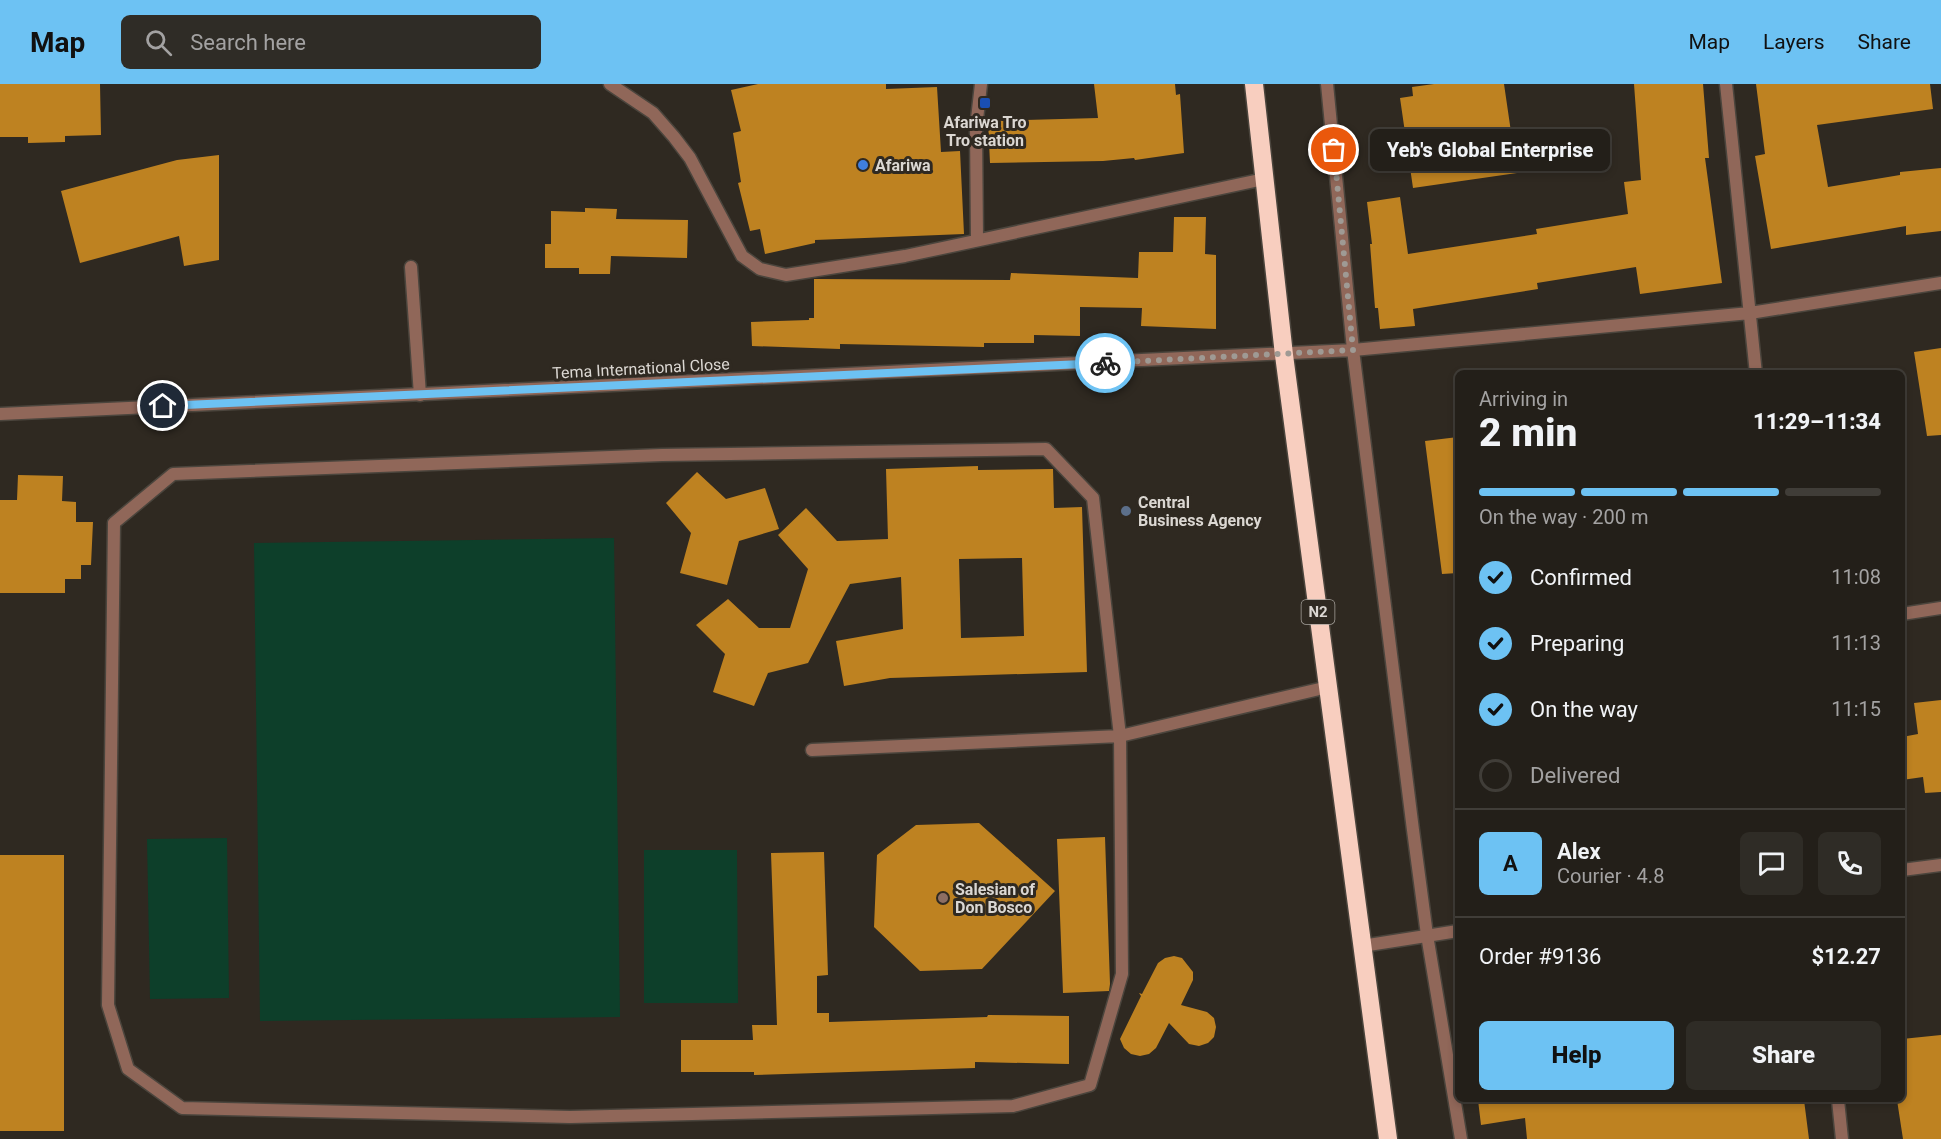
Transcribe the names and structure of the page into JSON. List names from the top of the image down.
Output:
{
  "streets": {
    "highway": ["N2"],
    "street": ["Tema International Close"]
  },
  "crossings": [
    ["Tema International Close", "N2"]
  ],
  "places": {
    "transit": ["Afariwa Tro Tro station"],
    "other": [
      "Yeb's Global Enterprise",
      "Afariwa",
      "Central Business Agency",
      "Salesian of Don Bosco"
    ]
  },
  "page": {
    "header": "Map",
    "search": "Search here",
    "nav": ["Map", "Layers", "Share"],
    "bubble": "Yeb's Global Enterprise",
    "heading": ["2 min", "Arriving in", "11:29–11:34"],
    "panel": [
      "Alex",
      "Courier · 4.8",
      "Order #9136",
      "$12.27"
    ],
    "bar": "On the way · 200 m",
    "list": [
      ["Confirmed", "11:08"],
      ["Preparing", "11:13"],
      ["On the way", "11:15"],
      "Delivered"
    ],
    "round": "A",
    "buttons": ["Help", "Share"]
  }
}
